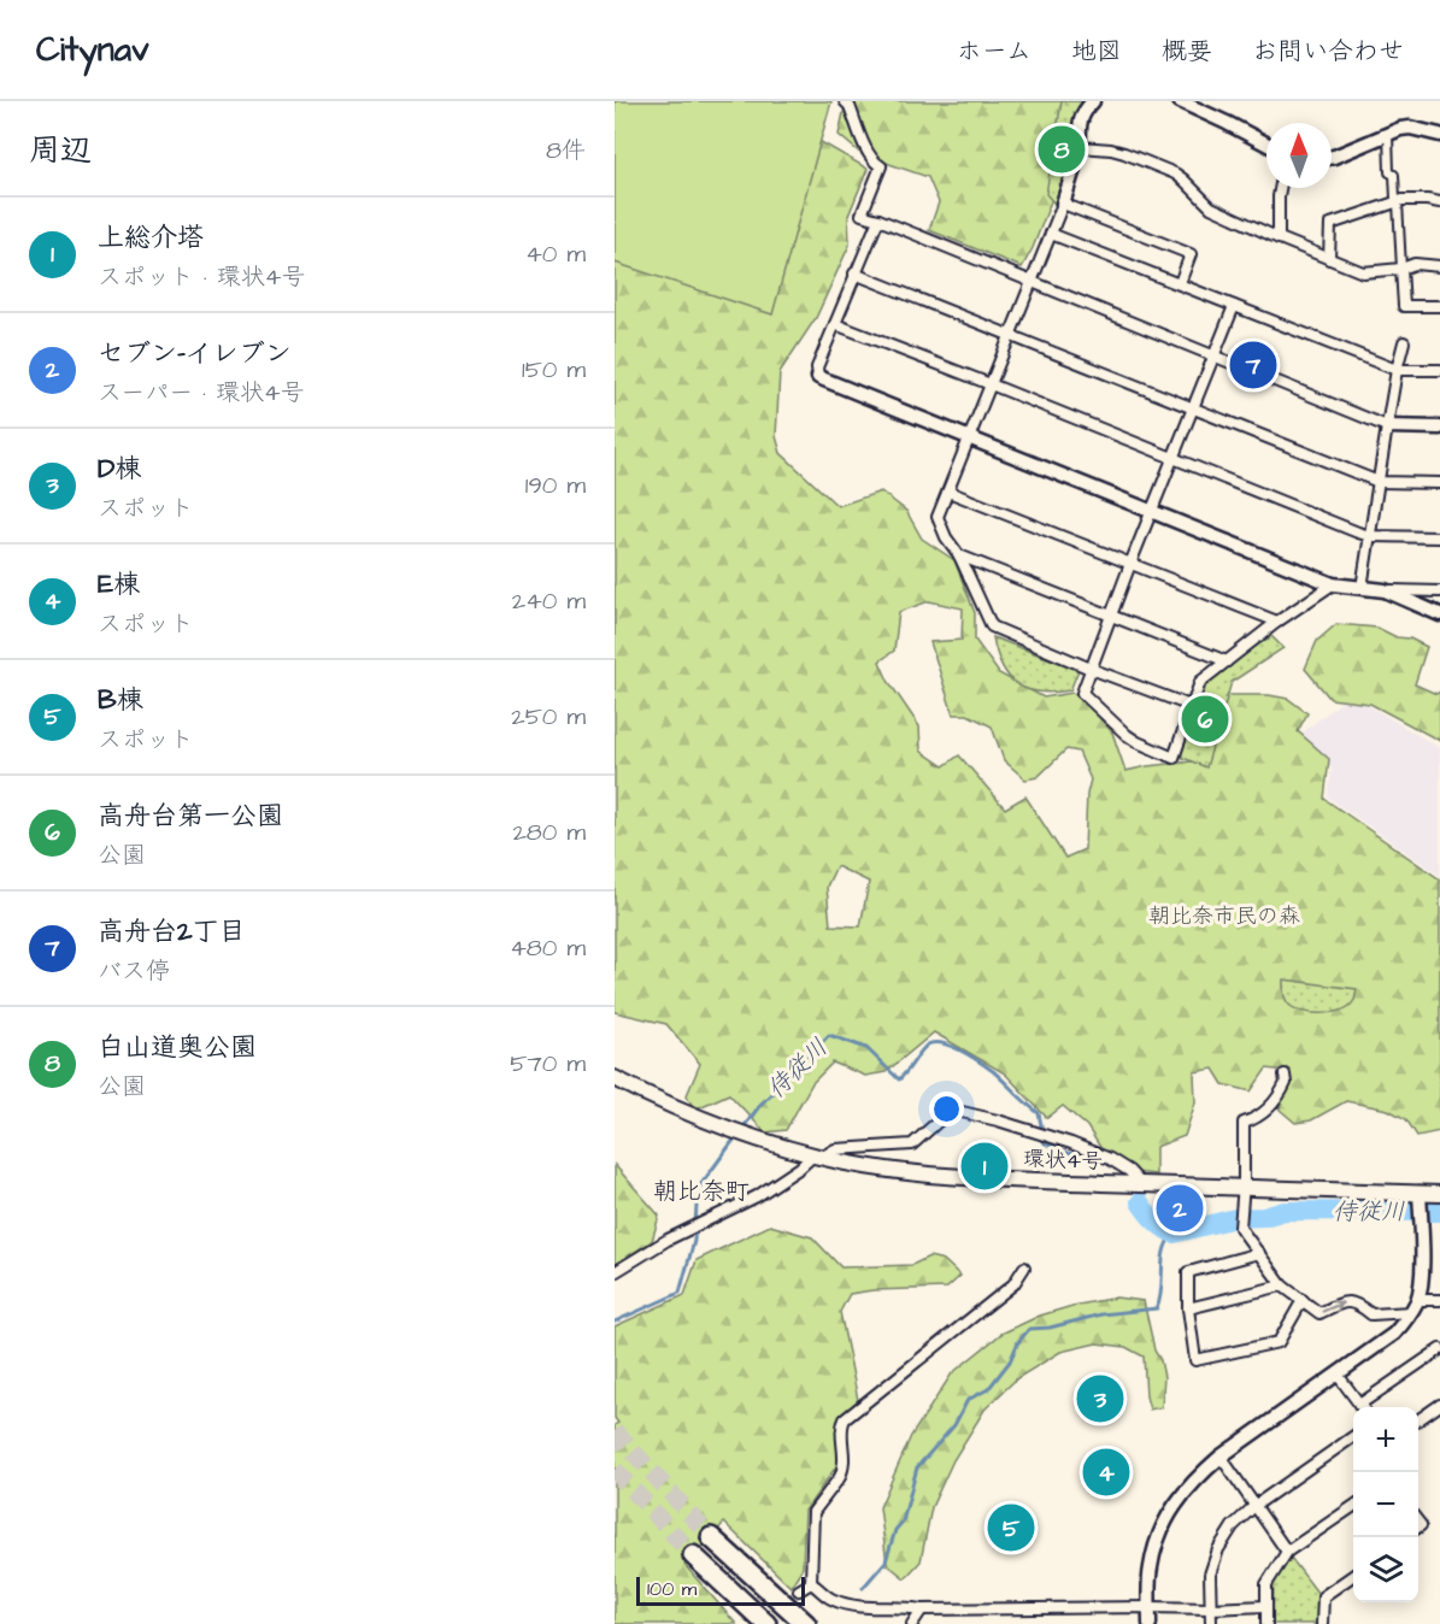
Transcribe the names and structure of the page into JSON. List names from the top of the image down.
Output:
{
  "streets": {
    "main road": ["環状4号"]
  },
  "districts": ["朝比奈町"],
  "water": ["侍従川"],
  "parks": ["朝比奈市民の森"],
  "scale_bar": "100 m",
  "north": "top",
  "page": {
    "header": "Citynav",
    "nav": [
      "ホーム",
      "地図",
      "概要",
      "お問い合わせ"
    ],
    "heading": ["周辺", "8件"],
    "pins": [
      "8",
      "7",
      "6",
      "1",
      "2",
      "3",
      "4",
      "5"
    ],
    "list": [
      {
        "mark": "1",
        "name": "上総介塔",
        "note": "スポット · 環状4号",
        "value": "40 m"
      },
      {
        "mark": "2",
        "name": "セブン-イレブン",
        "note": "スーパー · 環状4号",
        "value": "150 m"
      },
      {
        "mark": "3",
        "name": "D棟",
        "note": "スポット",
        "value": "190 m"
      },
      {
        "mark": "4",
        "name": "E棟",
        "note": "スポット",
        "value": "240 m"
      },
      {
        "mark": "5",
        "name": "B棟",
        "note": "スポット",
        "value": "250 m"
      },
      {
        "mark": "6",
        "name": "高舟台第一公園",
        "note": "公園",
        "value": "280 m"
      },
      {
        "mark": "7",
        "name": "高舟台2丁目",
        "note": "バス停",
        "value": "480 m"
      },
      {
        "mark": "8",
        "name": "白山道奥公園",
        "note": "公園",
        "value": "570 m"
      }
    ],
    "map_buttons": ["+", "−"],
    "scale": "100 m"
  }
}
